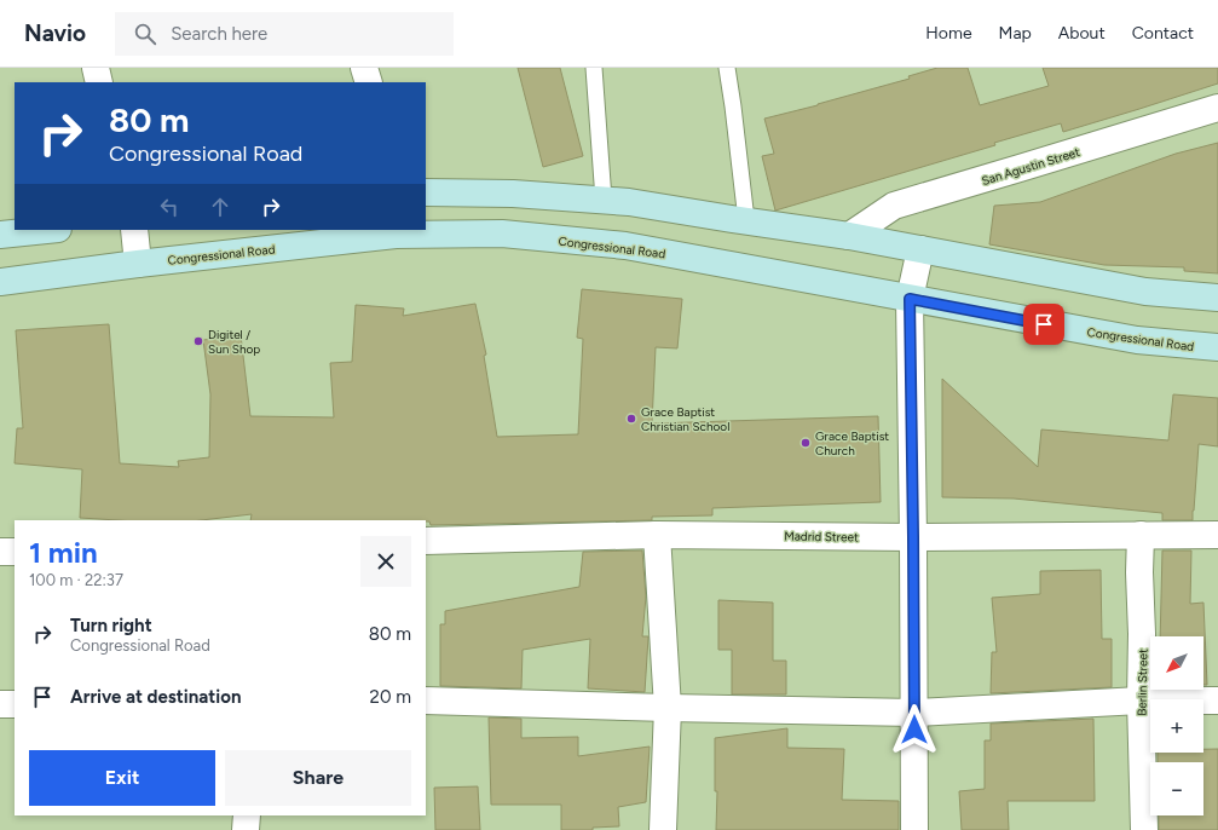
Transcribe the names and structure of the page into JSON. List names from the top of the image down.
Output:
{
  "streets": {
    "main road": ["Congressional Road"],
    "street": ["San Agustin Street", "Madrid Street", "Berlin Street"]
  },
  "crossings": [
    ["Madrid Street", "Berlin Street"]
  ],
  "places": ["Digitel / Sun Shop", "Grace Baptist Christian School", "Grace Baptist Church"],
  "north": "bottom left",
  "page": {
    "header": "Navio",
    "search": "Search here",
    "nav": [
      "Home",
      "Map",
      "About",
      "Contact"
    ],
    "turn": ["80 m", "Congressional Road"],
    "heading": ["1 min", "100 m · 22:37"],
    "list": [
      {
        "name": "Turn right",
        "note": "Congressional Road",
        "value": "80 m"
      },
      {
        "name": "Arrive at destination",
        "value": "20 m"
      }
    ],
    "map_buttons": ["+", "−"],
    "buttons": ["Exit", "Share"]
  }
}
